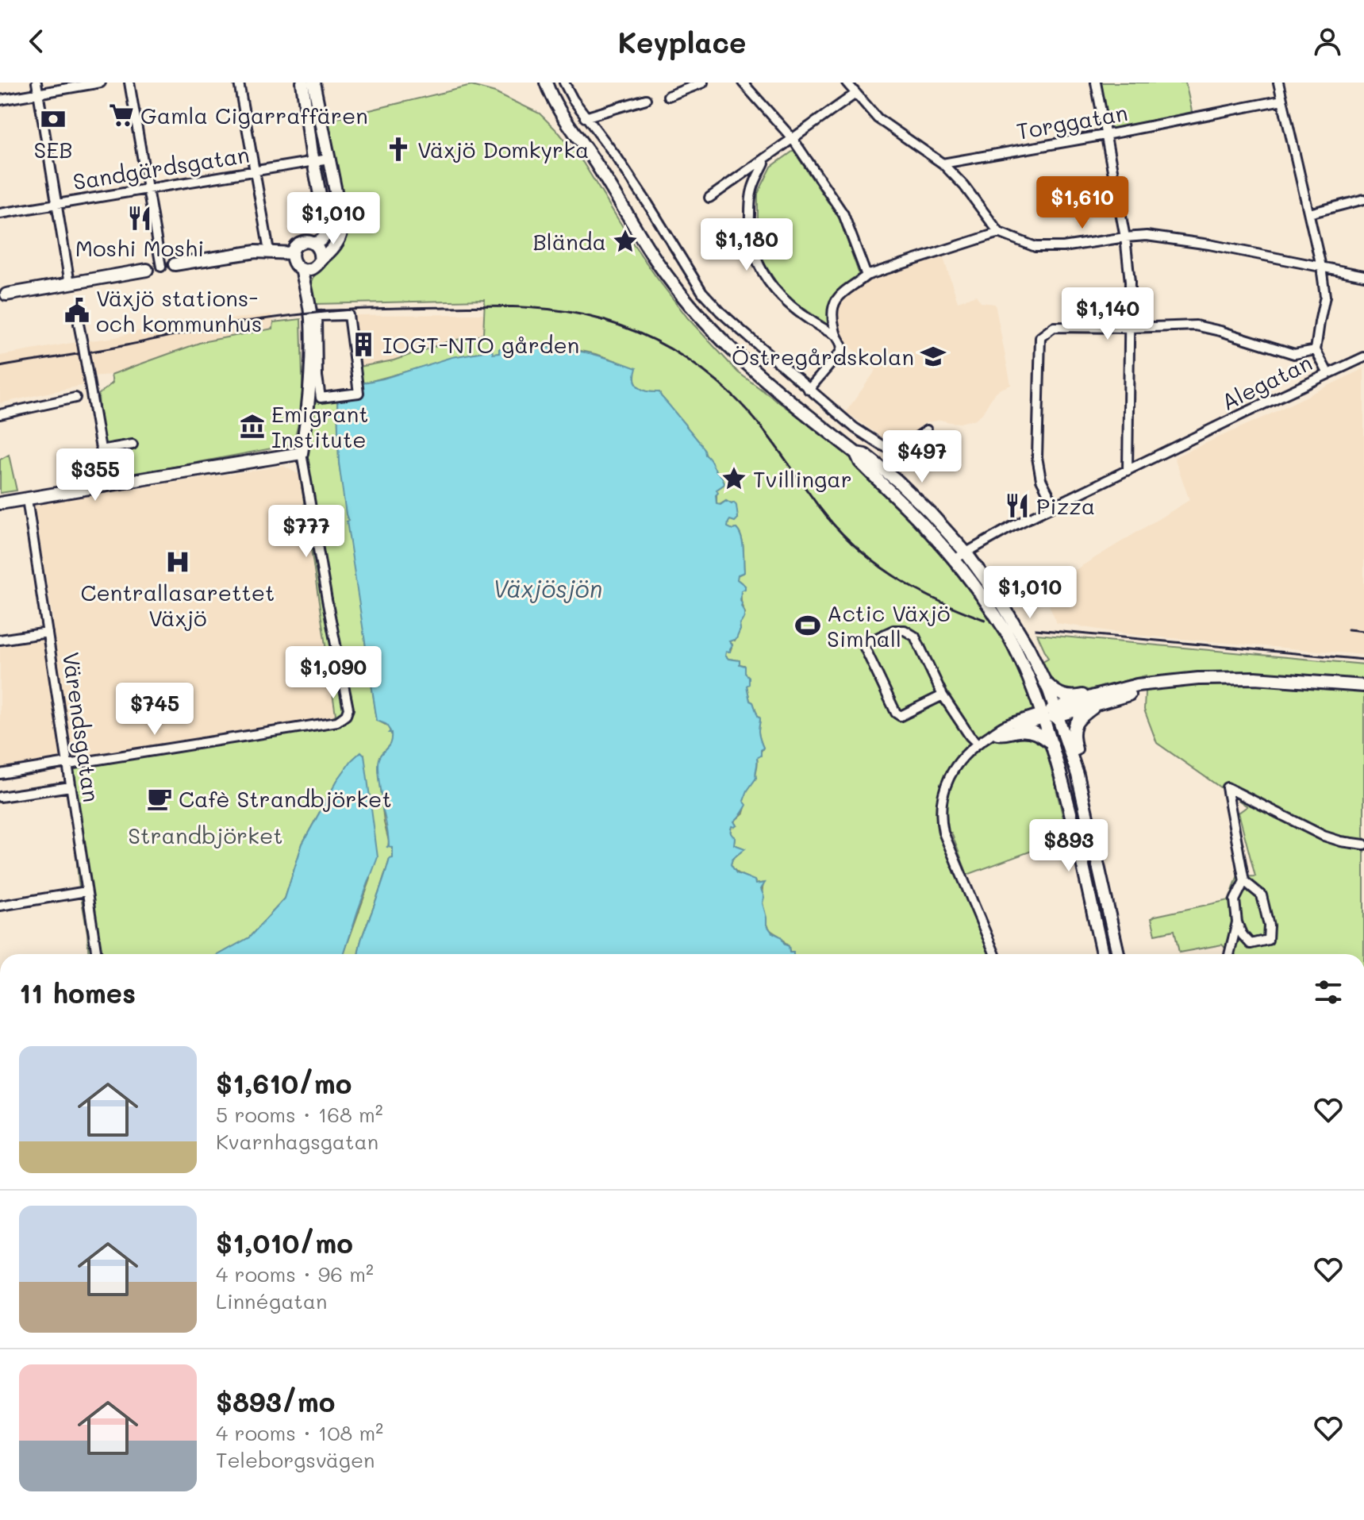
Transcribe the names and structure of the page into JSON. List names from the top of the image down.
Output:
{
  "streets": {
    "street": [
      "Torggatan",
      "Sandgärdsgatan",
      "Alegatan",
      "Värendsgatan"
    ]
  },
  "crossings": [
    ["Torggatan", "Alegatan"]
  ],
  "water": ["Växjösjön"],
  "parks": ["Strandbjörket"],
  "places": {
    "supermarket": ["Gamla Cigarraffären"],
    "bank": ["SEB"],
    "church": ["Växjö Domkyrka"],
    "restaurant": ["Moshi Moshi", "Pizza"],
    "place": ["Blända", "Tvillingar"],
    "public building": ["Växjö stations- och kommunhus"],
    "building": ["IOGT-NTO gården"],
    "school or university": ["Östregårdskolan"],
    "museum": ["Emigrant Institute"],
    "hospital": ["Centrallasarettet Växjö"],
    "sports": ["Actic Växjö Simhall"],
    "cafe": ["Cafè Strandbjörket"]
  },
  "page": {
    "header": "Keyplace",
    "price": [
      "$1,610",
      "$1,010",
      "$1,180",
      "$1,140",
      "$497",
      "$355",
      "$777",
      "$1,010",
      "$1,090",
      "$745",
      "$893"
    ],
    "heading": "11 homes",
    "list": [
      {
        "name": "$1,610/mo",
        "note": "5 rooms · 168 m² · Kvarnhagsgatan"
      },
      {
        "name": "$1,010/mo",
        "note": "4 rooms · 96 m² · Linnégatan"
      },
      {
        "name": "$893/mo",
        "note": "4 rooms · 108 m² · Teleborgsvägen"
      }
    ]
  }
}
